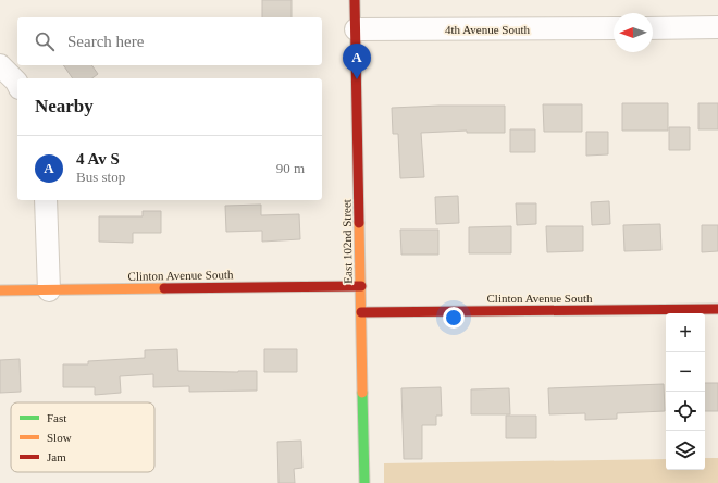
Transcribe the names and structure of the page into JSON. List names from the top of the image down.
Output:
{
  "streets": {
    "street": ["4th Avenue South", "East 102nd Street", "Clinton Avenue South"]
  },
  "crossings": [
    ["4th Avenue South", "East 102nd Street"],
    ["East 102nd Street", "Clinton Avenue South"]
  ],
  "legend": ["Fast", "Slow", "Jam"],
  "north": "left",
  "page": {
    "search": "Search here",
    "pins": "A",
    "heading": "Nearby",
    "list": [
      {
        "mark": "A",
        "name": "4 Av S",
        "note": "Bus stop",
        "value": "90 m"
      }
    ],
    "map_buttons": ["+", "−"]
  }
}
